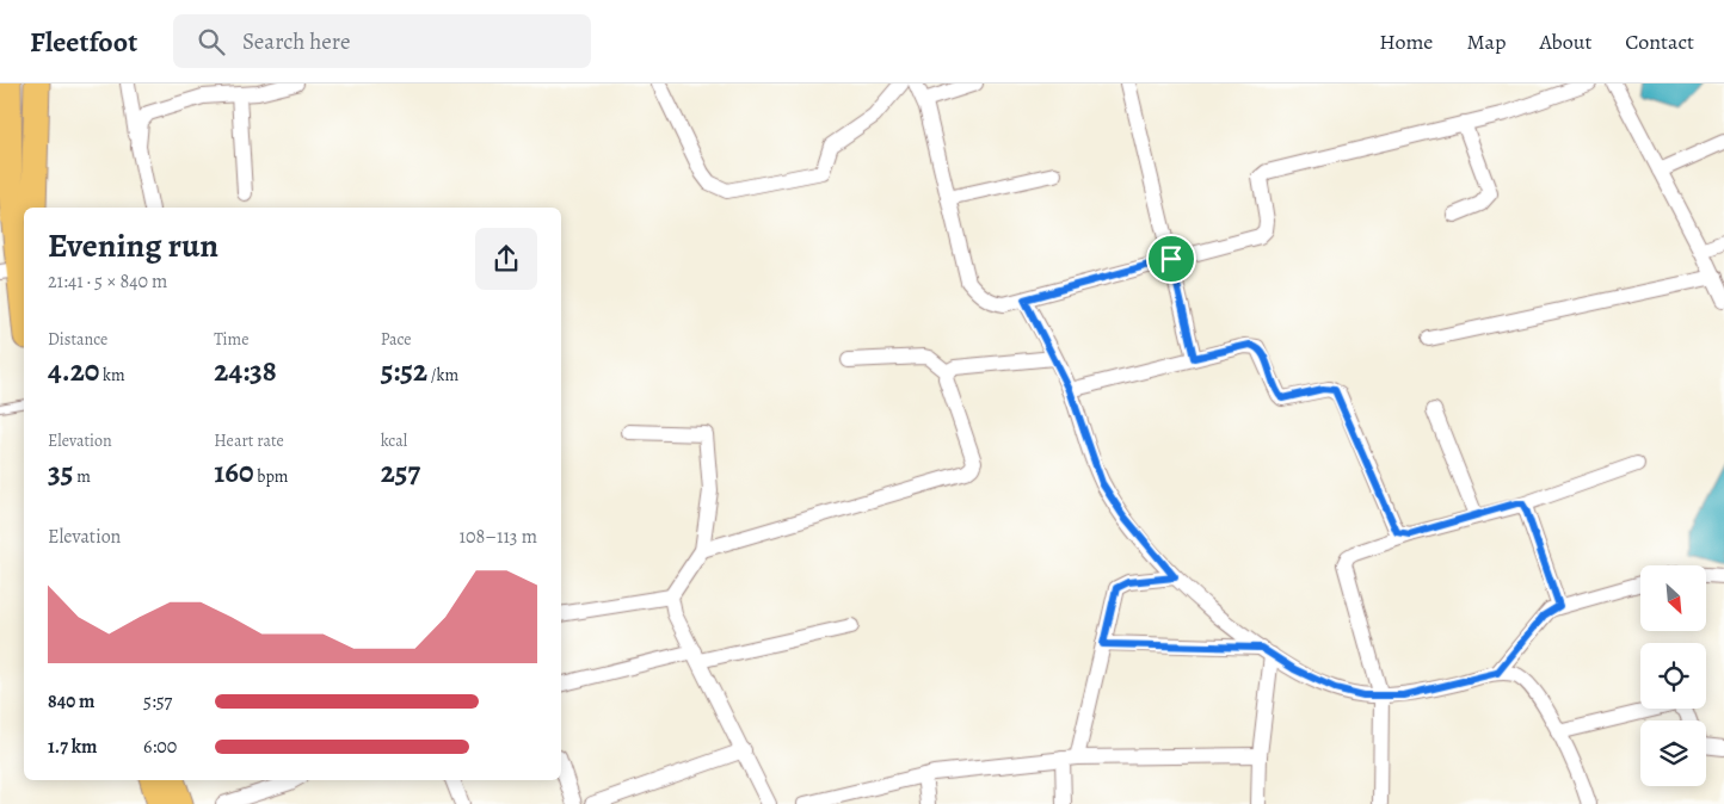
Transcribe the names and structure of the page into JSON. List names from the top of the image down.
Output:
{
  "north": "bottom right",
  "page": {
    "header": "Fleetfoot",
    "search": "Search here",
    "nav": [
      "Home",
      "Map",
      "About",
      "Contact"
    ],
    "heading": ["Evening run", "21:41 · 5 × 840 m"],
    "stats": [
      ["Distance", "4.20 km"],
      ["Time", "24:38"],
      ["Pace", "5:52 /km"],
      ["Elevation", "35 m"],
      ["Heart rate", "160 bpm"],
      ["kcal", "257"]
    ],
    "chart": ["Elevation", "108–113 m"],
    "list": [
      {
        "name": "840 m",
        "note": "5:57"
      },
      {
        "name": "1.7 km",
        "note": "6:00"
      }
    ]
  }
}
